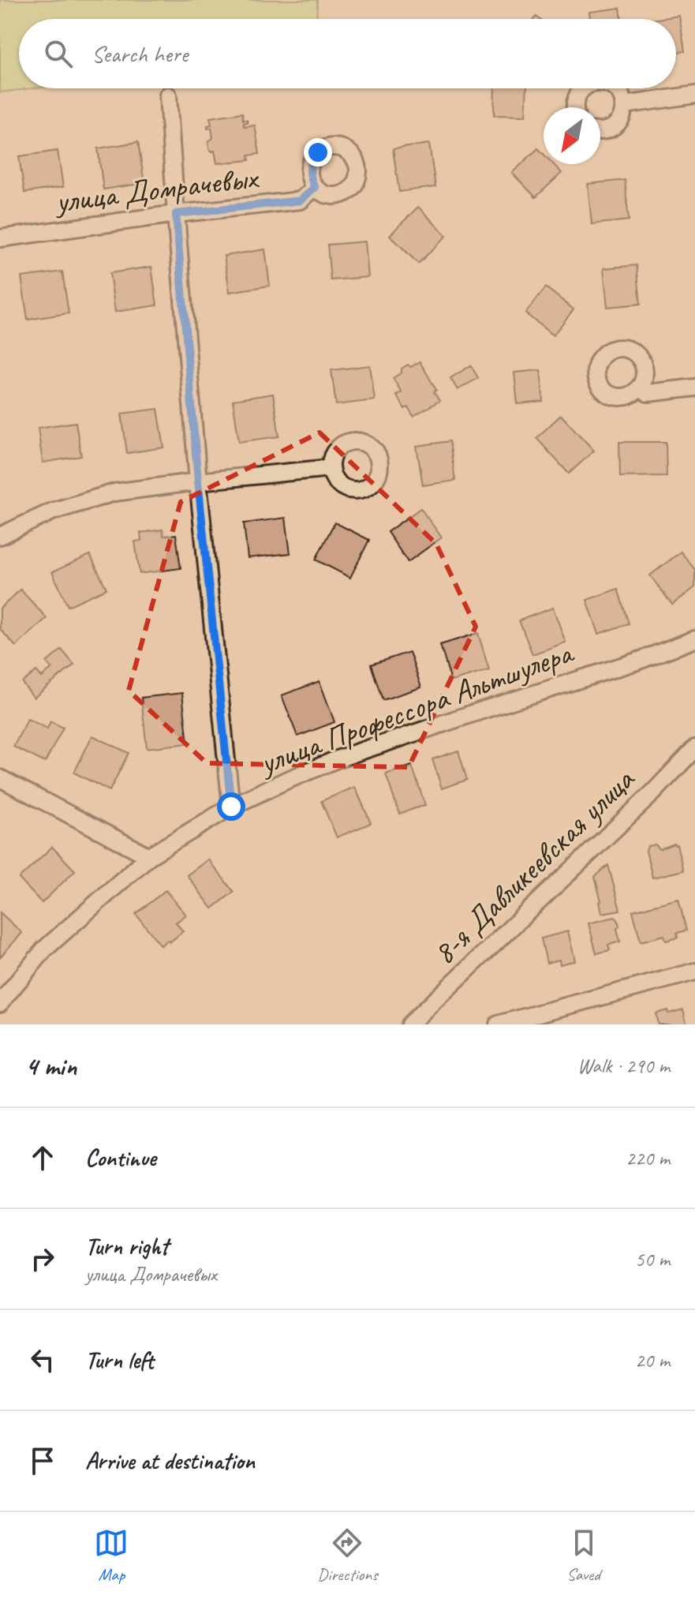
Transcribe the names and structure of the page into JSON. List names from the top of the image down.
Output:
{
  "streets": {
    "street": ["улица Домрачевых", "улица Профессора Альтшулера", "8-я Давликеевская улица"]
  },
  "north": "bottom left",
  "page": {
    "search": "Search here",
    "heading": ["4 min", "Walk · 290 m"],
    "list": [
      ["Continue", "220 m"],
      ["Turn right", "улица Домрачевых", "50 m"],
      ["Turn left", "20 m"],
      "Arrive at destination"
    ],
    "nav": ["Map", "Directions", "Saved"]
  }
}
